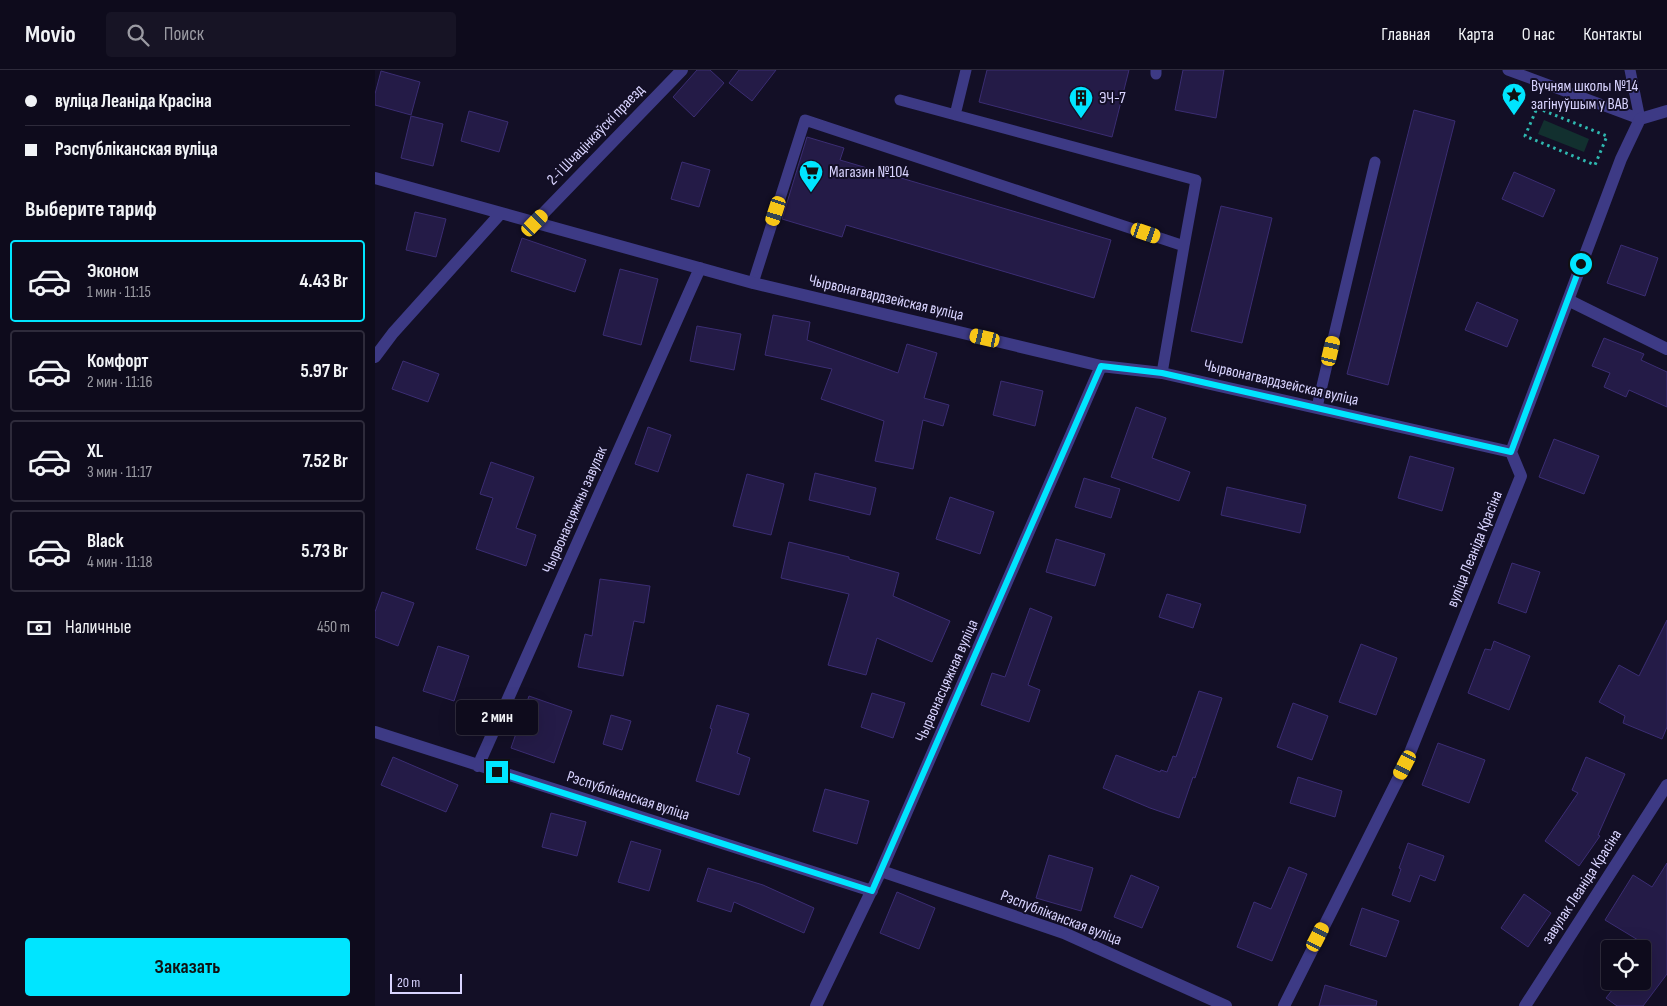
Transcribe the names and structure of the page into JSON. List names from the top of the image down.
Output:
{
  "streets": {
    "street": [
      "2-і Шчацінкаўскі праезд",
      "Чырвонагвардзейская вуліца",
      "Чырвонасцяжны завулак",
      "вуліца Леаніда Красіна",
      "Чырвонасцяжная вуліца",
      "Рэспубліканская вуліца",
      "завулак Леаніда Красіна"
    ]
  },
  "crossings": [
    ["2-і Шчацінкаўскі праезд", "Чырвонагвардзейская вуліца"],
    ["Чырвонагвардзейская вуліца", "Чырвонасцяжны завулак"],
    ["Чырвонагвардзейская вуліца", "вуліца Леаніда Красіна"],
    ["Чырвонагвардзейская вуліца", "Чырвонасцяжная вуліца"],
    ["Чырвонасцяжны завулак", "Рэспубліканская вуліца"],
    ["Чырвонасцяжная вуліца", "Рэспубліканская вуліца"]
  ],
  "places": {
    "place": ["Вучням школы №14 загінуўшым у ВАВ"],
    "building": ["ЭЧ-7"],
    "supermarket": ["Магазин №104"]
  },
  "scale_bar": "20 m",
  "page": {
    "header": "Movio",
    "search": "Поиск",
    "nav": [
      "Главная",
      "Карта",
      "О нас",
      "Контакты"
    ],
    "banner": ["вуліца Леаніда Красіна", "Рэспубліканская вуліца"],
    "heading": "Выберите тариф",
    "list": [
      {
        "name": "Эконом",
        "note": "1 мин · 11:15",
        "value": "4.43 Br"
      },
      {
        "name": "Комфорт",
        "note": "2 мин · 11:16",
        "value": "5.97 Br"
      },
      {
        "name": "XL",
        "note": "3 мин · 11:17",
        "value": "7.52 Br"
      },
      {
        "name": "Black",
        "note": "4 мин · 11:18",
        "value": "5.73 Br"
      }
    ],
    "pay": ["Наличные", "450 m"],
    "bubble": "2 мин",
    "buttons": "Заказать",
    "scale": "20 m"
  }
}
